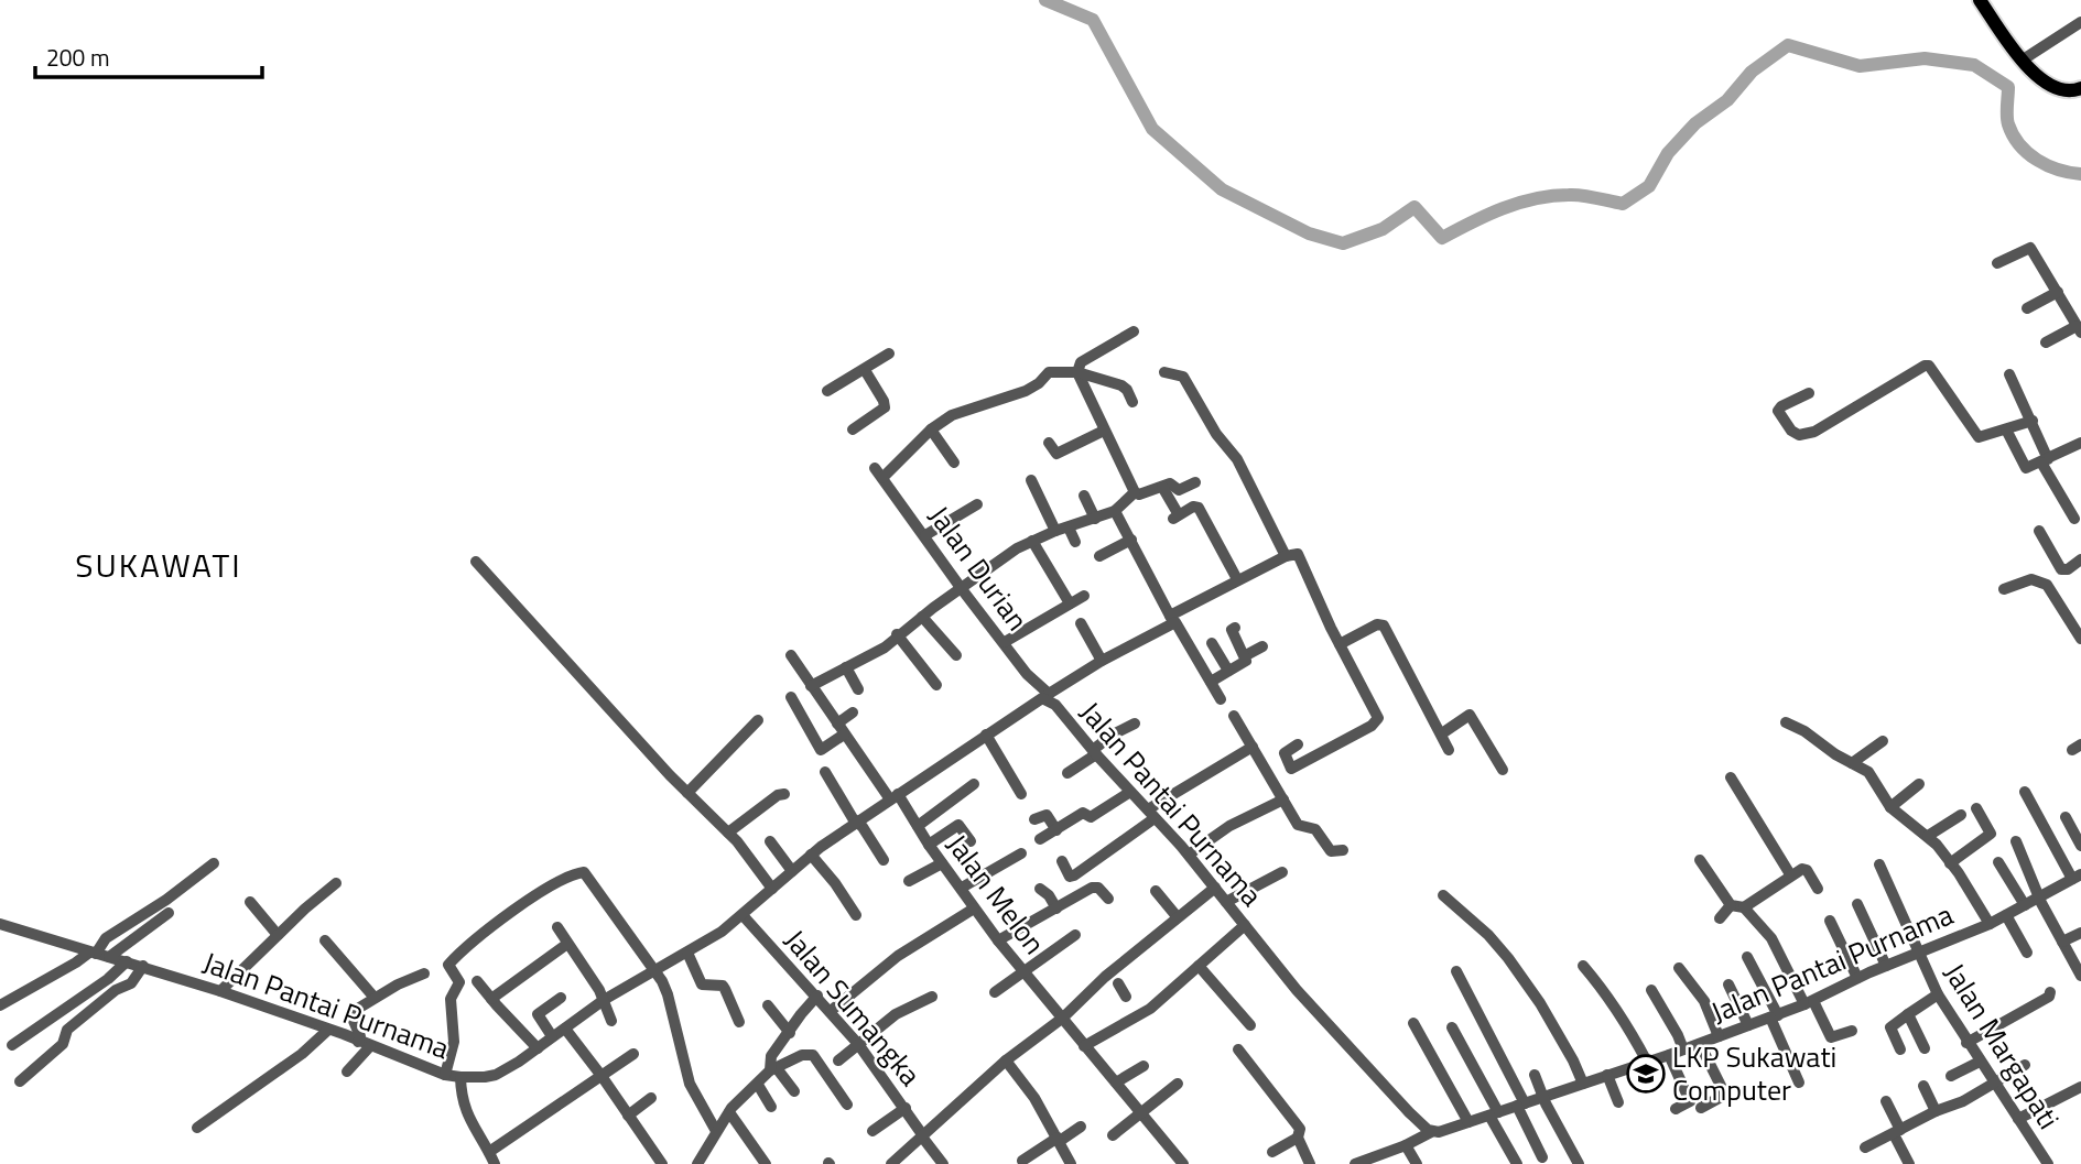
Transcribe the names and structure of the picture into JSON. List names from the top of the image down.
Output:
{
  "streets": {
    "street": [
      "Jalan Durian",
      "Jalan Pantai Purnama",
      "Jalan Melon",
      "Jalan Sumangka",
      "Jalan Margapati"
    ]
  },
  "crossings": [
    ["Jalan Durian", "Jalan Pantai Purnama"],
    ["Jalan Pantai Purnama", "Jalan Melon"],
    ["Jalan Pantai Purnama", "Jalan Sumangka"],
    ["Jalan Pantai Purnama", "Jalan Margapati"]
  ],
  "districts": ["SUKAWATI"],
  "places": {
    "school or university": ["LKP Sukawati Computer"]
  },
  "scale_bar": "200 m"
}
